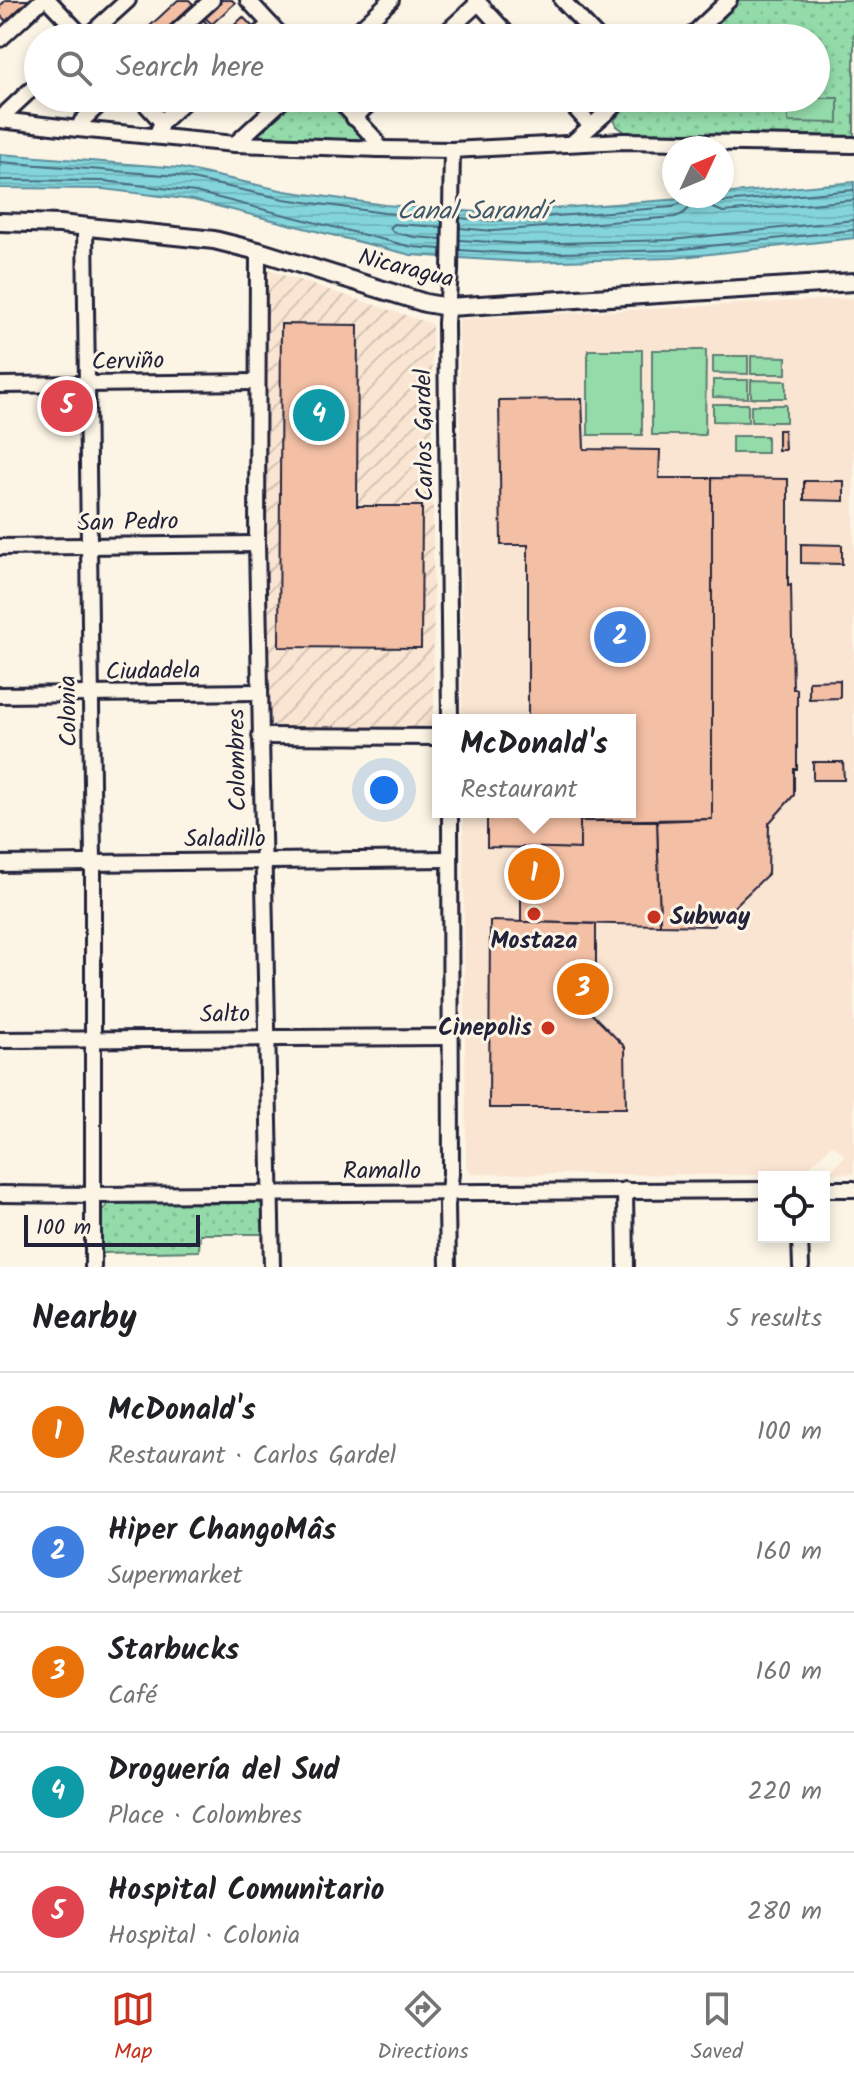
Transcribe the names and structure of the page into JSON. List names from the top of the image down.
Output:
{
  "streets": {
    "main road": ["Nicaragua"],
    "street": [
      "Cerviño",
      "Carlos Gardel",
      "San Pedro",
      "Ciudadela",
      "Colonia",
      "Colombres",
      "Saladillo",
      "Salto",
      "Ramallo"
    ]
  },
  "crossings": [
    ["Nicaragua", "Carlos Gardel"],
    ["Nicaragua", "Colonia"],
    ["Nicaragua", "Colombres"],
    ["Cerviño", "Colonia"],
    ["Cerviño", "Colombres"],
    ["San Pedro", "Colonia"],
    ["San Pedro", "Colombres"],
    ["Ciudadela", "Colonia"],
    ["Ciudadela", "Colombres"],
    ["Colonia", "Saladillo"],
    ["Colonia", "Salto"],
    ["Colonia", "Ramallo"],
    ["Colombres", "Saladillo"],
    ["Colombres", "Salto"],
    ["Colombres", "Ramallo"]
  ],
  "water": ["Canal Sarandí"],
  "places": ["Mostaza", "Subway", "Cinepolis"],
  "scale_bar": "100 m",
  "north": "top right",
  "page": {
    "search": "Search here",
    "pins": [
      "5",
      "4",
      "2",
      "1",
      "3"
    ],
    "popup": ["McDonald's", "Restaurant"],
    "scale": "100 m",
    "heading": ["Nearby", "5 results"],
    "list": [
      {
        "mark": "1",
        "name": "McDonald's",
        "note": "Restaurant · Carlos Gardel",
        "value": "100 m"
      },
      {
        "mark": "2",
        "name": "Hiper ChangoMâs",
        "note": "Supermarket",
        "value": "160 m"
      },
      {
        "mark": "3",
        "name": "Starbucks",
        "note": "Café",
        "value": "160 m"
      },
      {
        "mark": "4",
        "name": "Droguería del Sud",
        "note": "Place · Colombres",
        "value": "220 m"
      },
      {
        "mark": "5",
        "name": "Hospital Comunitario",
        "note": "Hospital · Colonia",
        "value": "280 m"
      }
    ],
    "nav": ["Map", "Directions", "Saved"]
  }
}
